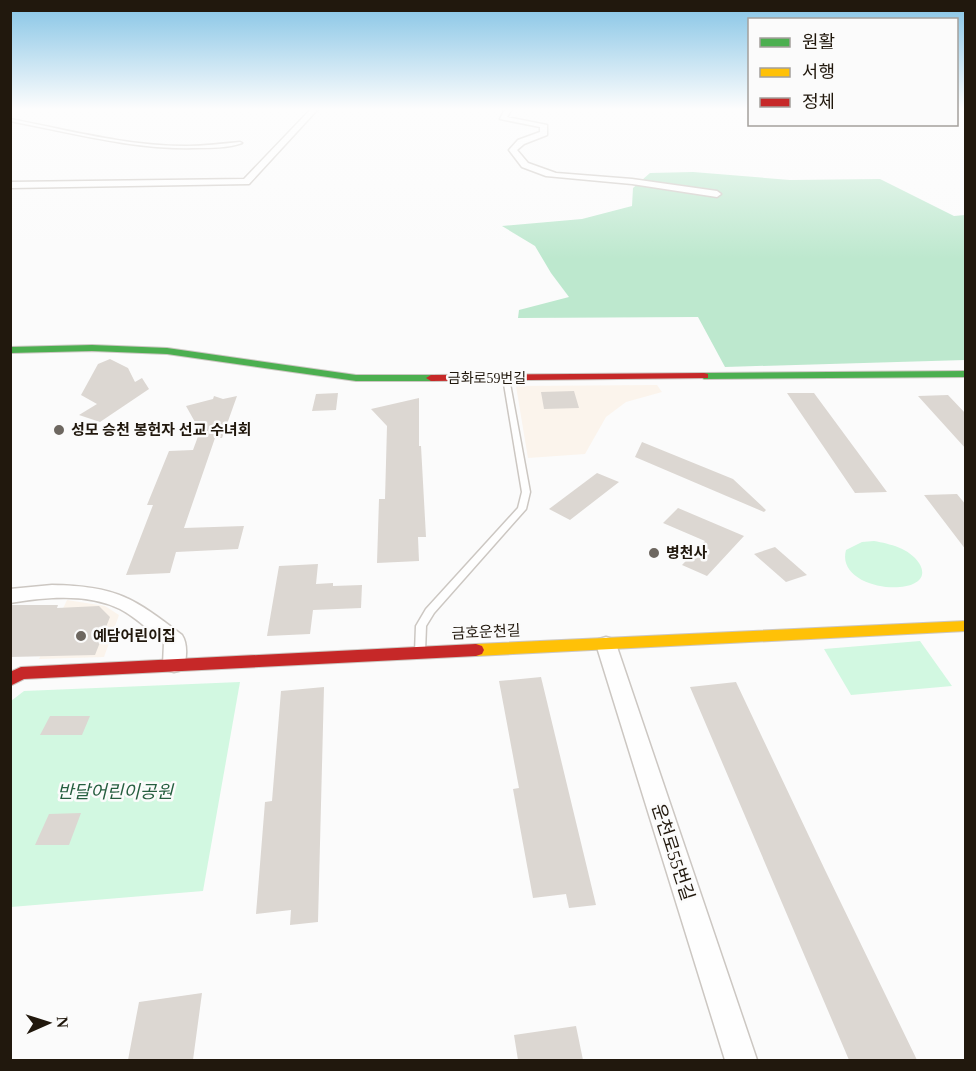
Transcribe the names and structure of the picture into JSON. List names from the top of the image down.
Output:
{
  "streets": {
    "street": ["금화로59번길", "금호운천길", "운천로55번길"]
  },
  "crossings": [
    ["금호운천길", "운천로55번길"]
  ],
  "parks": ["반달어린이공원"],
  "places": ["성모 승천 봉헌자 선교 수녀회", "병천사", "예담어린이집"],
  "legend": ["원활", "서행", "정체"],
  "north": "right"
}
